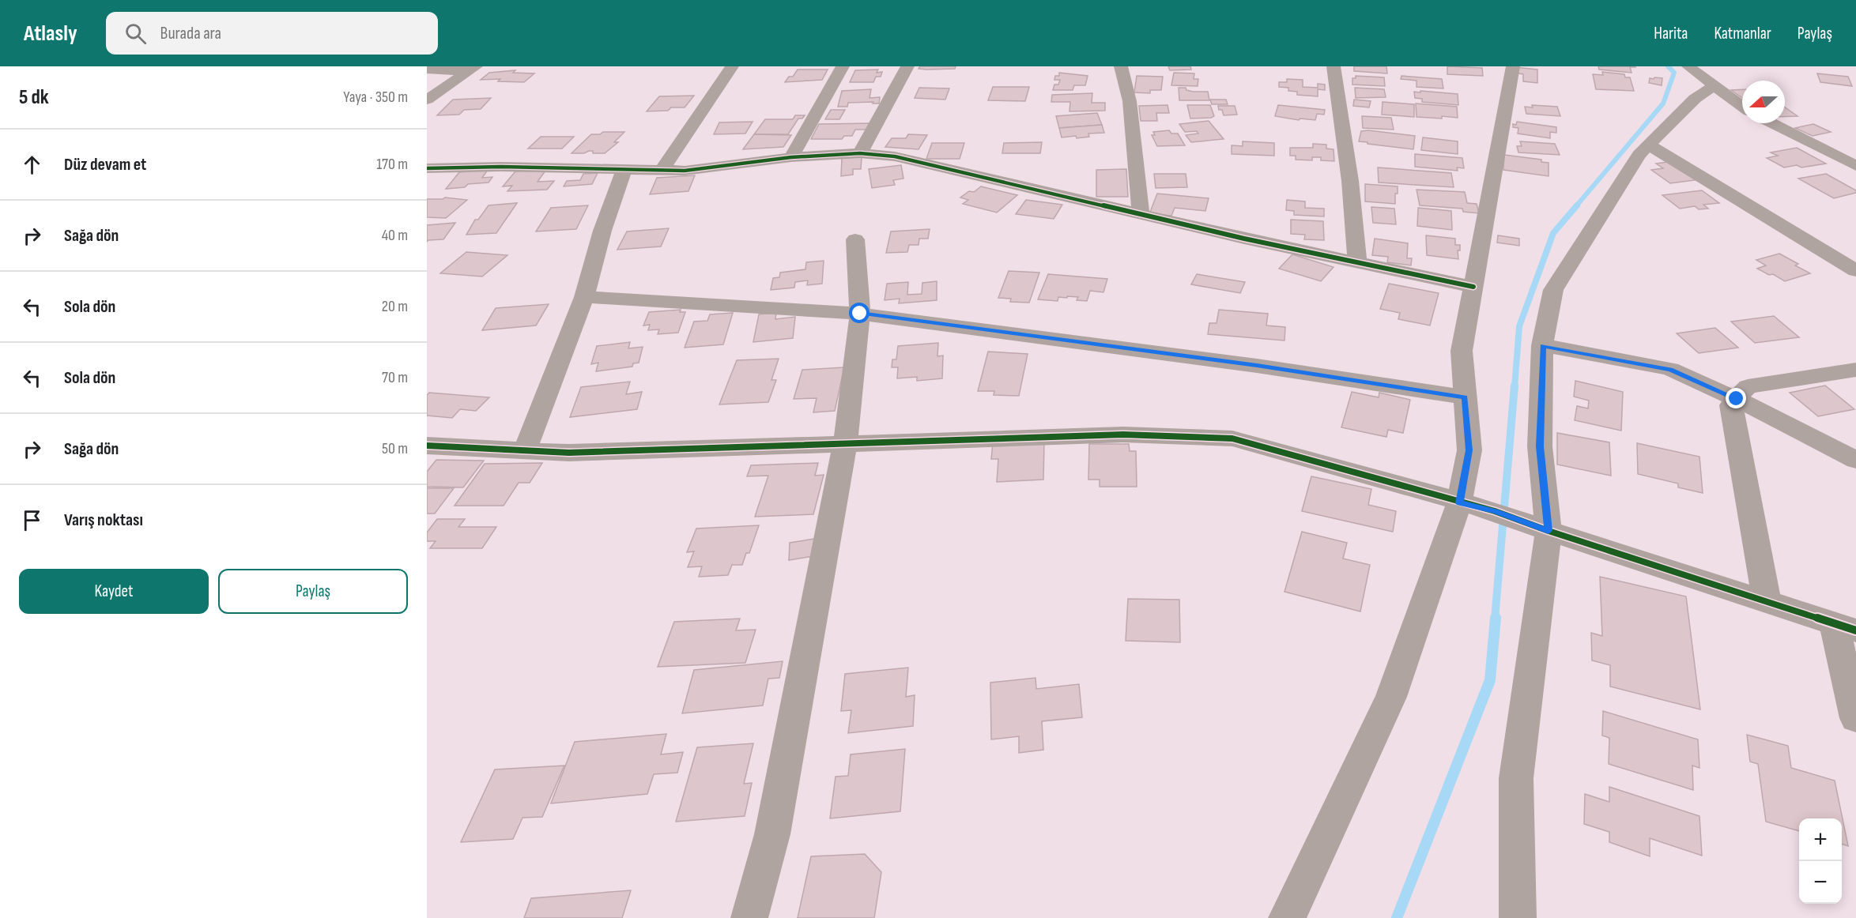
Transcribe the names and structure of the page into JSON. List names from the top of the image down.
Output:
{
  "north": "left",
  "page": {
    "header": "Atlasly",
    "search": "Burada ara",
    "nav": ["Harita", "Katmanlar", "Paylaş"],
    "heading": ["5 dk", "Yaya · 350 m"],
    "list": [
      ["Düz devam et", "170 m"],
      ["Sağa dön", "40 m"],
      ["Sola dön", "20 m"],
      ["Sola dön", "70 m"],
      ["Sağa dön", "50 m"],
      "Varış noktası"
    ],
    "buttons": ["Kaydet", "Paylaş"],
    "map_buttons": ["+", "−"]
  }
}
